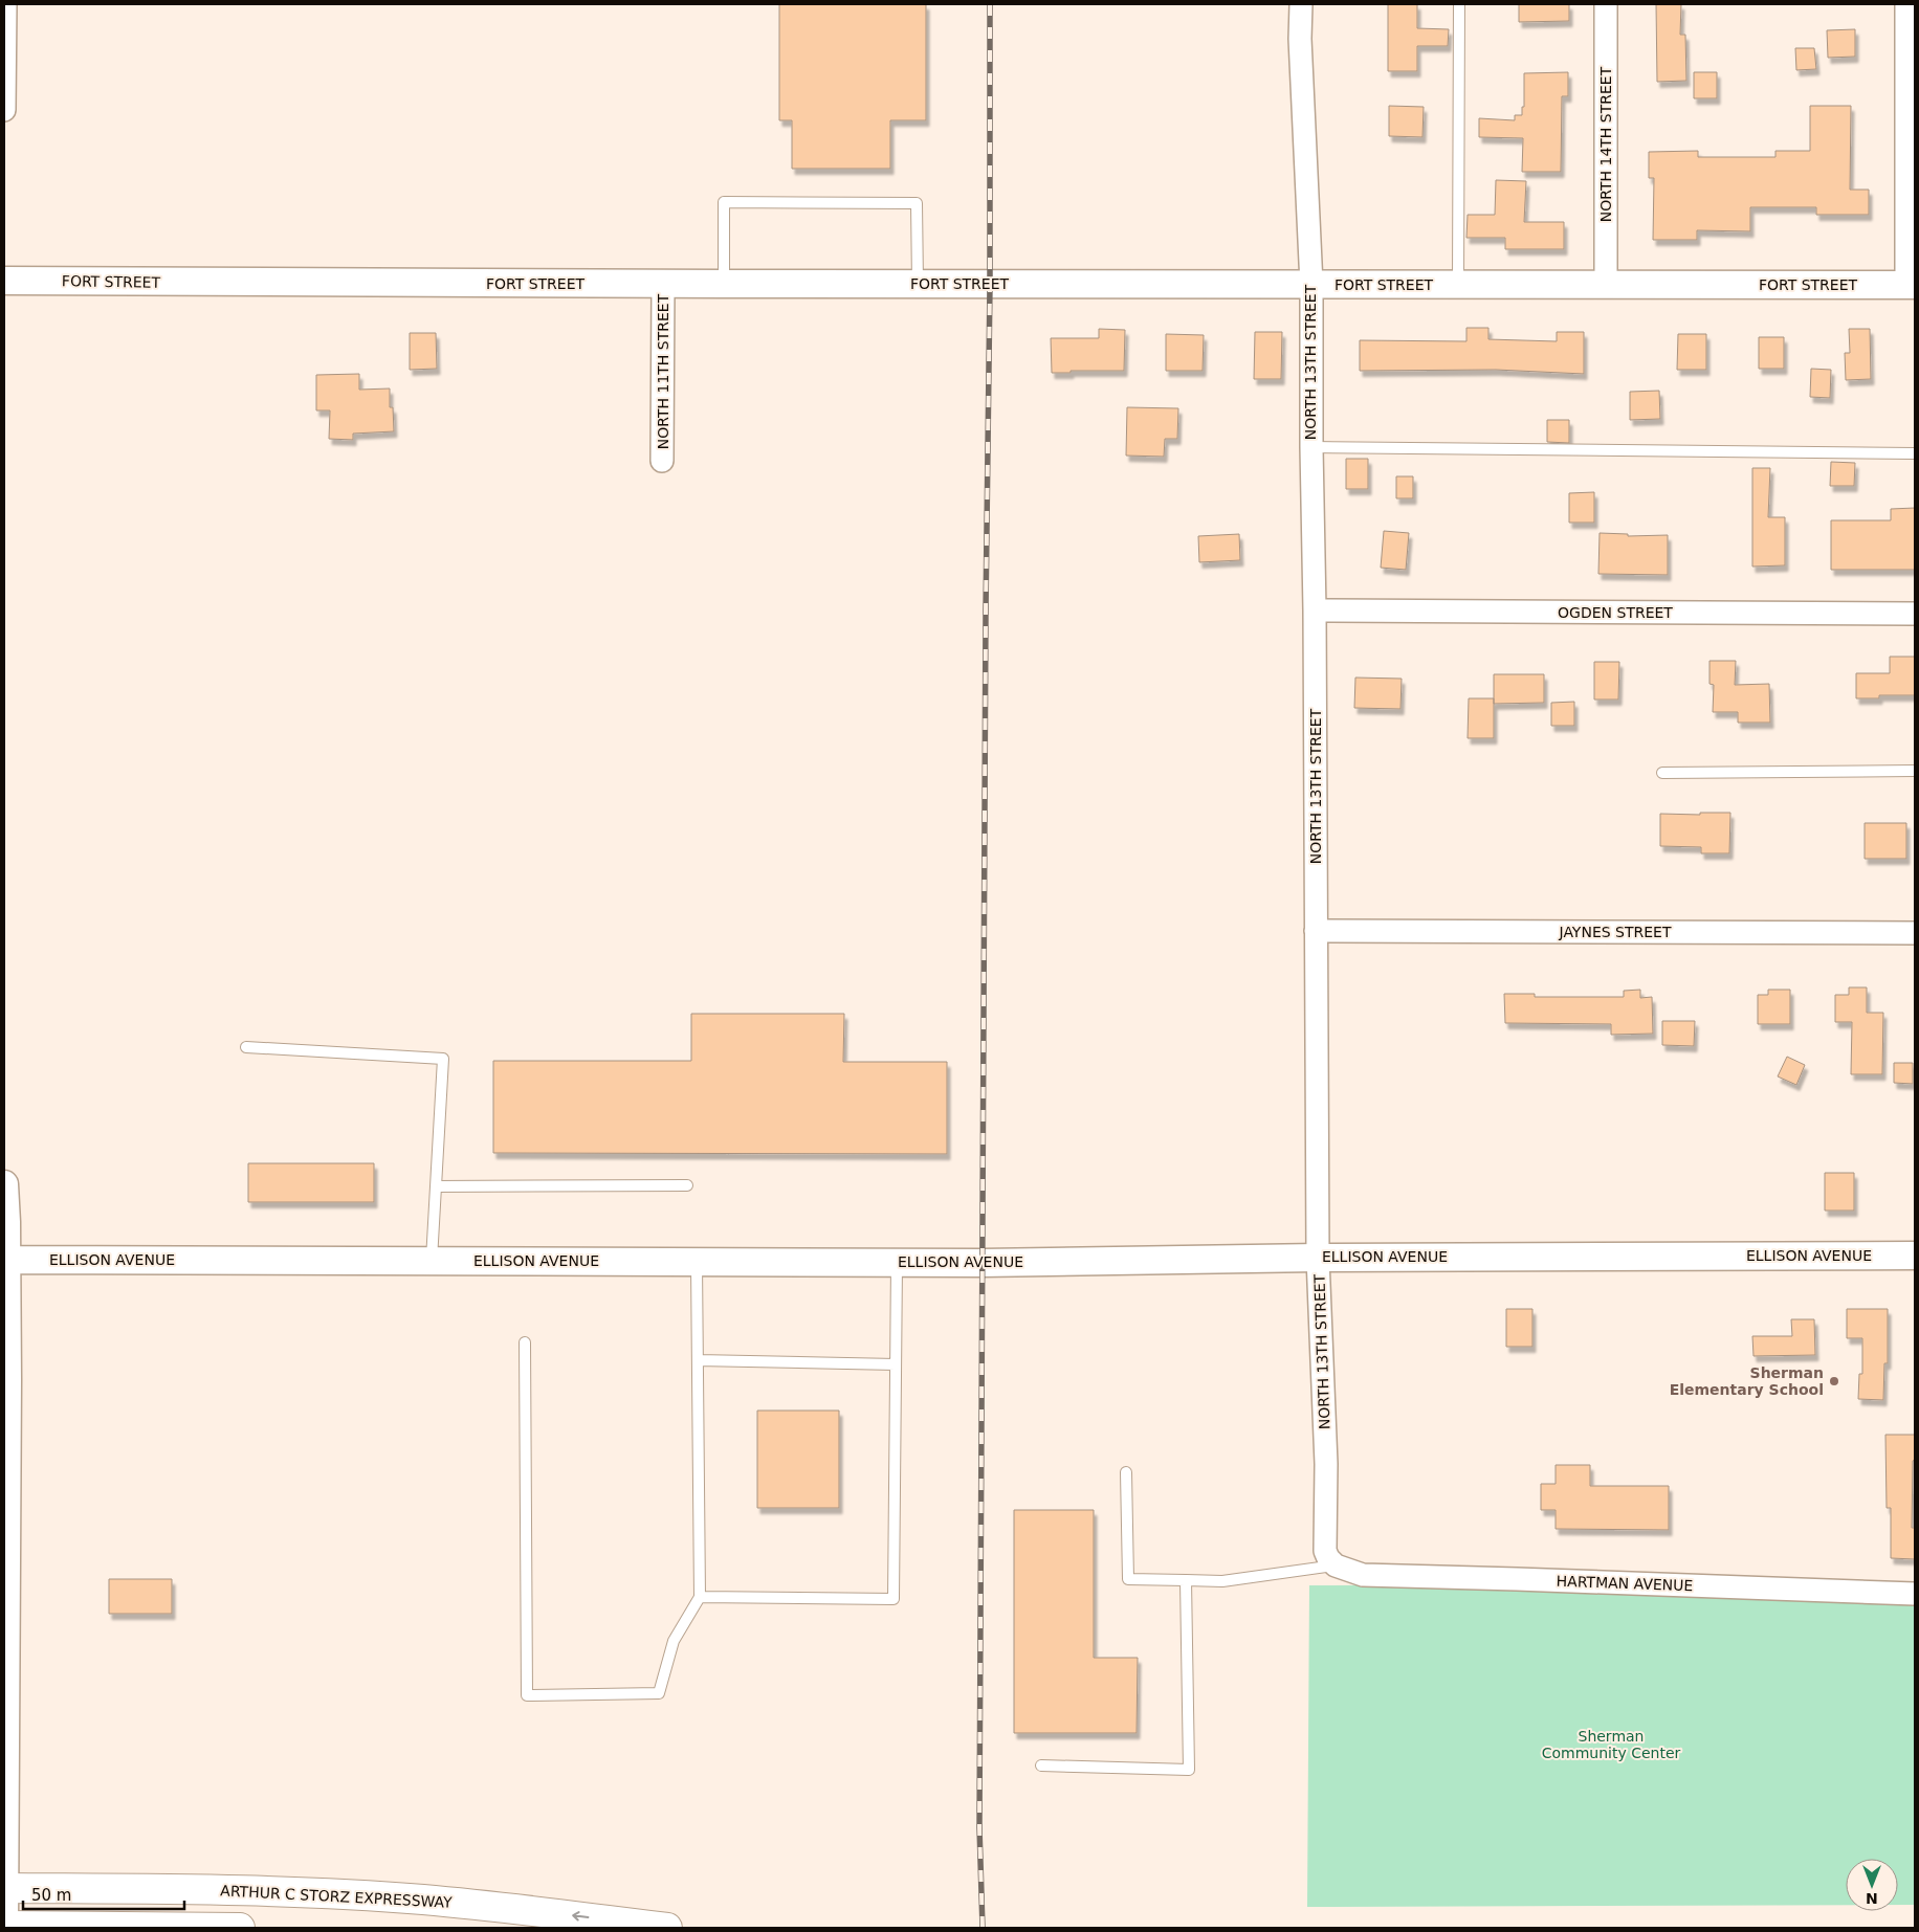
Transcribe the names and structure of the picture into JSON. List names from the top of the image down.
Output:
{
  "streets": {
    "highway": ["ARTHUR C STORZ EXPRESSWAY"],
    "street": [
      "NORTH 14TH STREET",
      "FORT STREET",
      "NORTH 13TH STREET",
      "NORTH 11TH STREET",
      "OGDEN STREET",
      "JAYNES STREET",
      "ELLISON AVENUE",
      "HARTMAN AVENUE"
    ]
  },
  "crossings": [
    ["NORTH 14TH STREET", "FORT STREET"],
    ["FORT STREET", "NORTH 13TH STREET"],
    ["FORT STREET", "NORTH 11TH STREET"],
    ["NORTH 13TH STREET", "OGDEN STREET"],
    ["NORTH 13TH STREET", "JAYNES STREET"],
    ["NORTH 13TH STREET", "ELLISON AVENUE"],
    ["NORTH 13TH STREET", "HARTMAN AVENUE"]
  ],
  "parks": ["Sherman Community Center"],
  "places": ["Sherman Elementary School"],
  "scale_bar": "50 m",
  "north": "bottom"
}
